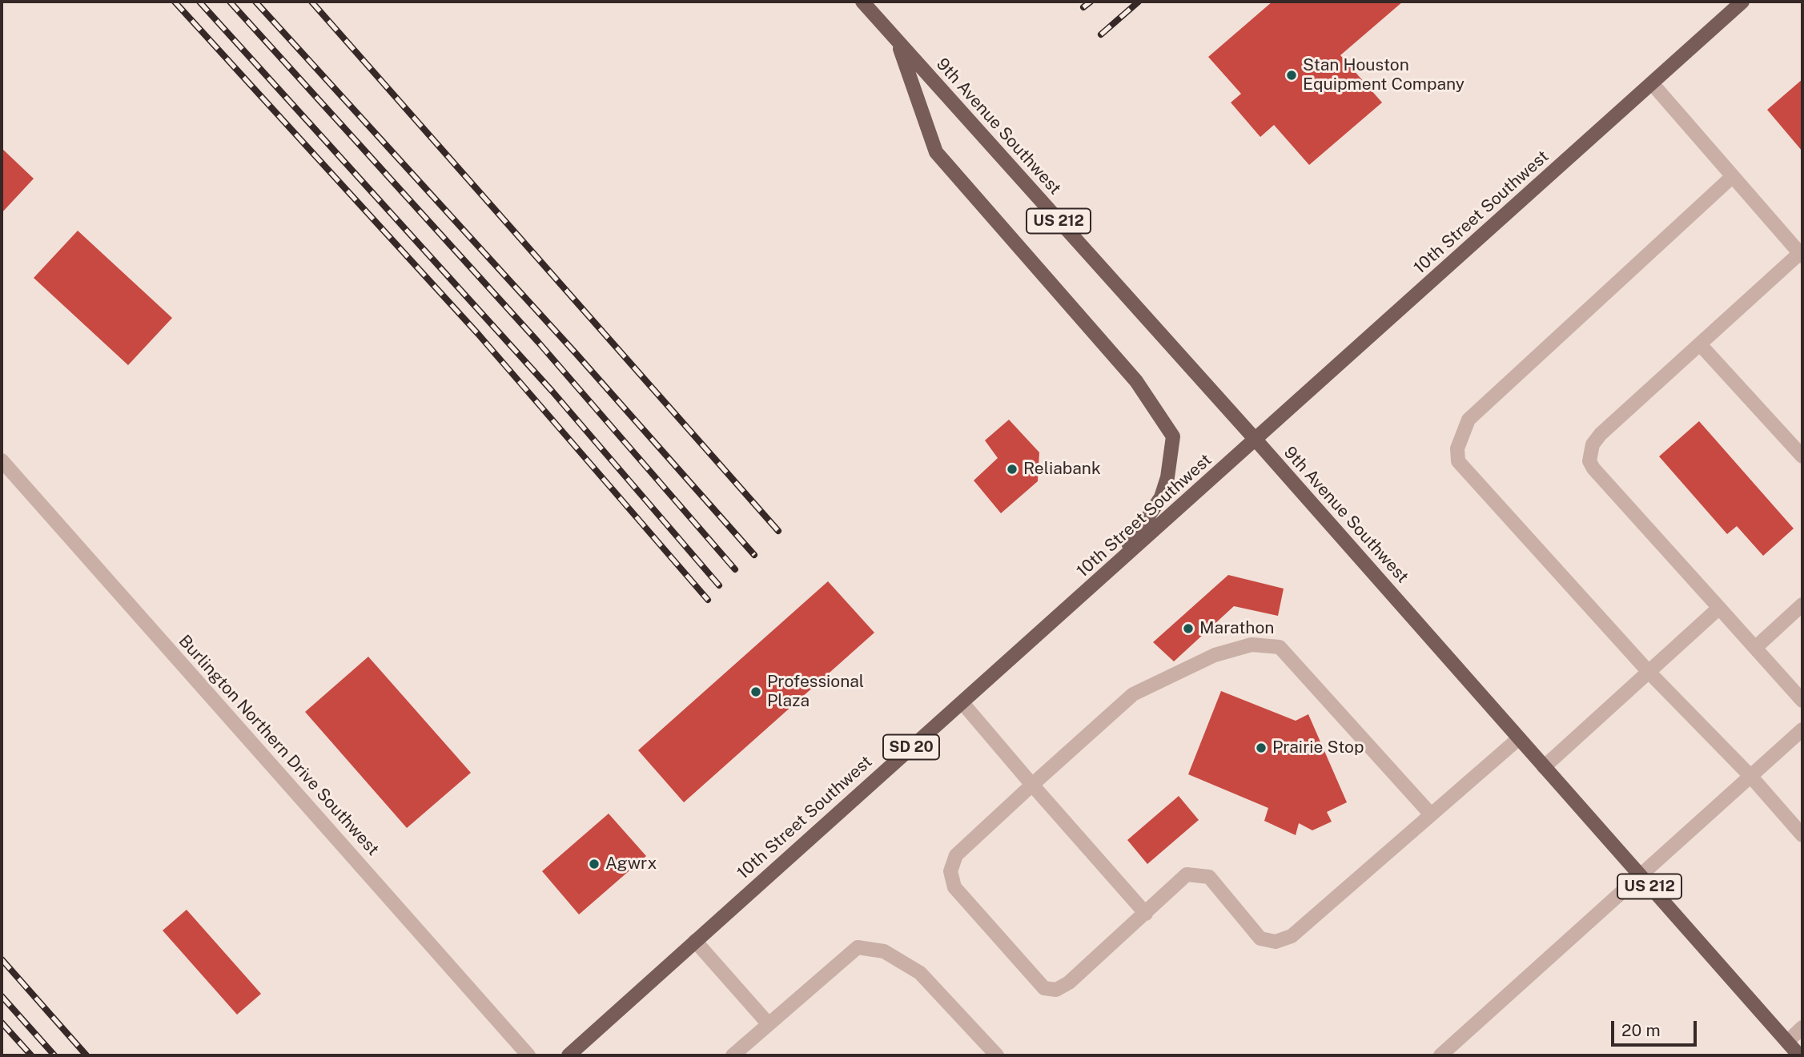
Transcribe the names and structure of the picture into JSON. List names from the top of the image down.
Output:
{
  "streets": {
    "main road": [
      "9th Avenue Southwest",
      "10th Street Southwest",
      "US 212",
      "SD 20"
    ],
    "street": ["Burlington Northern Drive Southwest"]
  },
  "crossings": [
    ["9th Avenue Southwest", "10th Street Southwest"]
  ],
  "places": [
    "Stan Houston Equipment Company",
    "Reliabank",
    "Marathon",
    "Professional Plaza",
    "Prairie Stop",
    "Agwrx"
  ],
  "scale_bar": "20 m"
}
